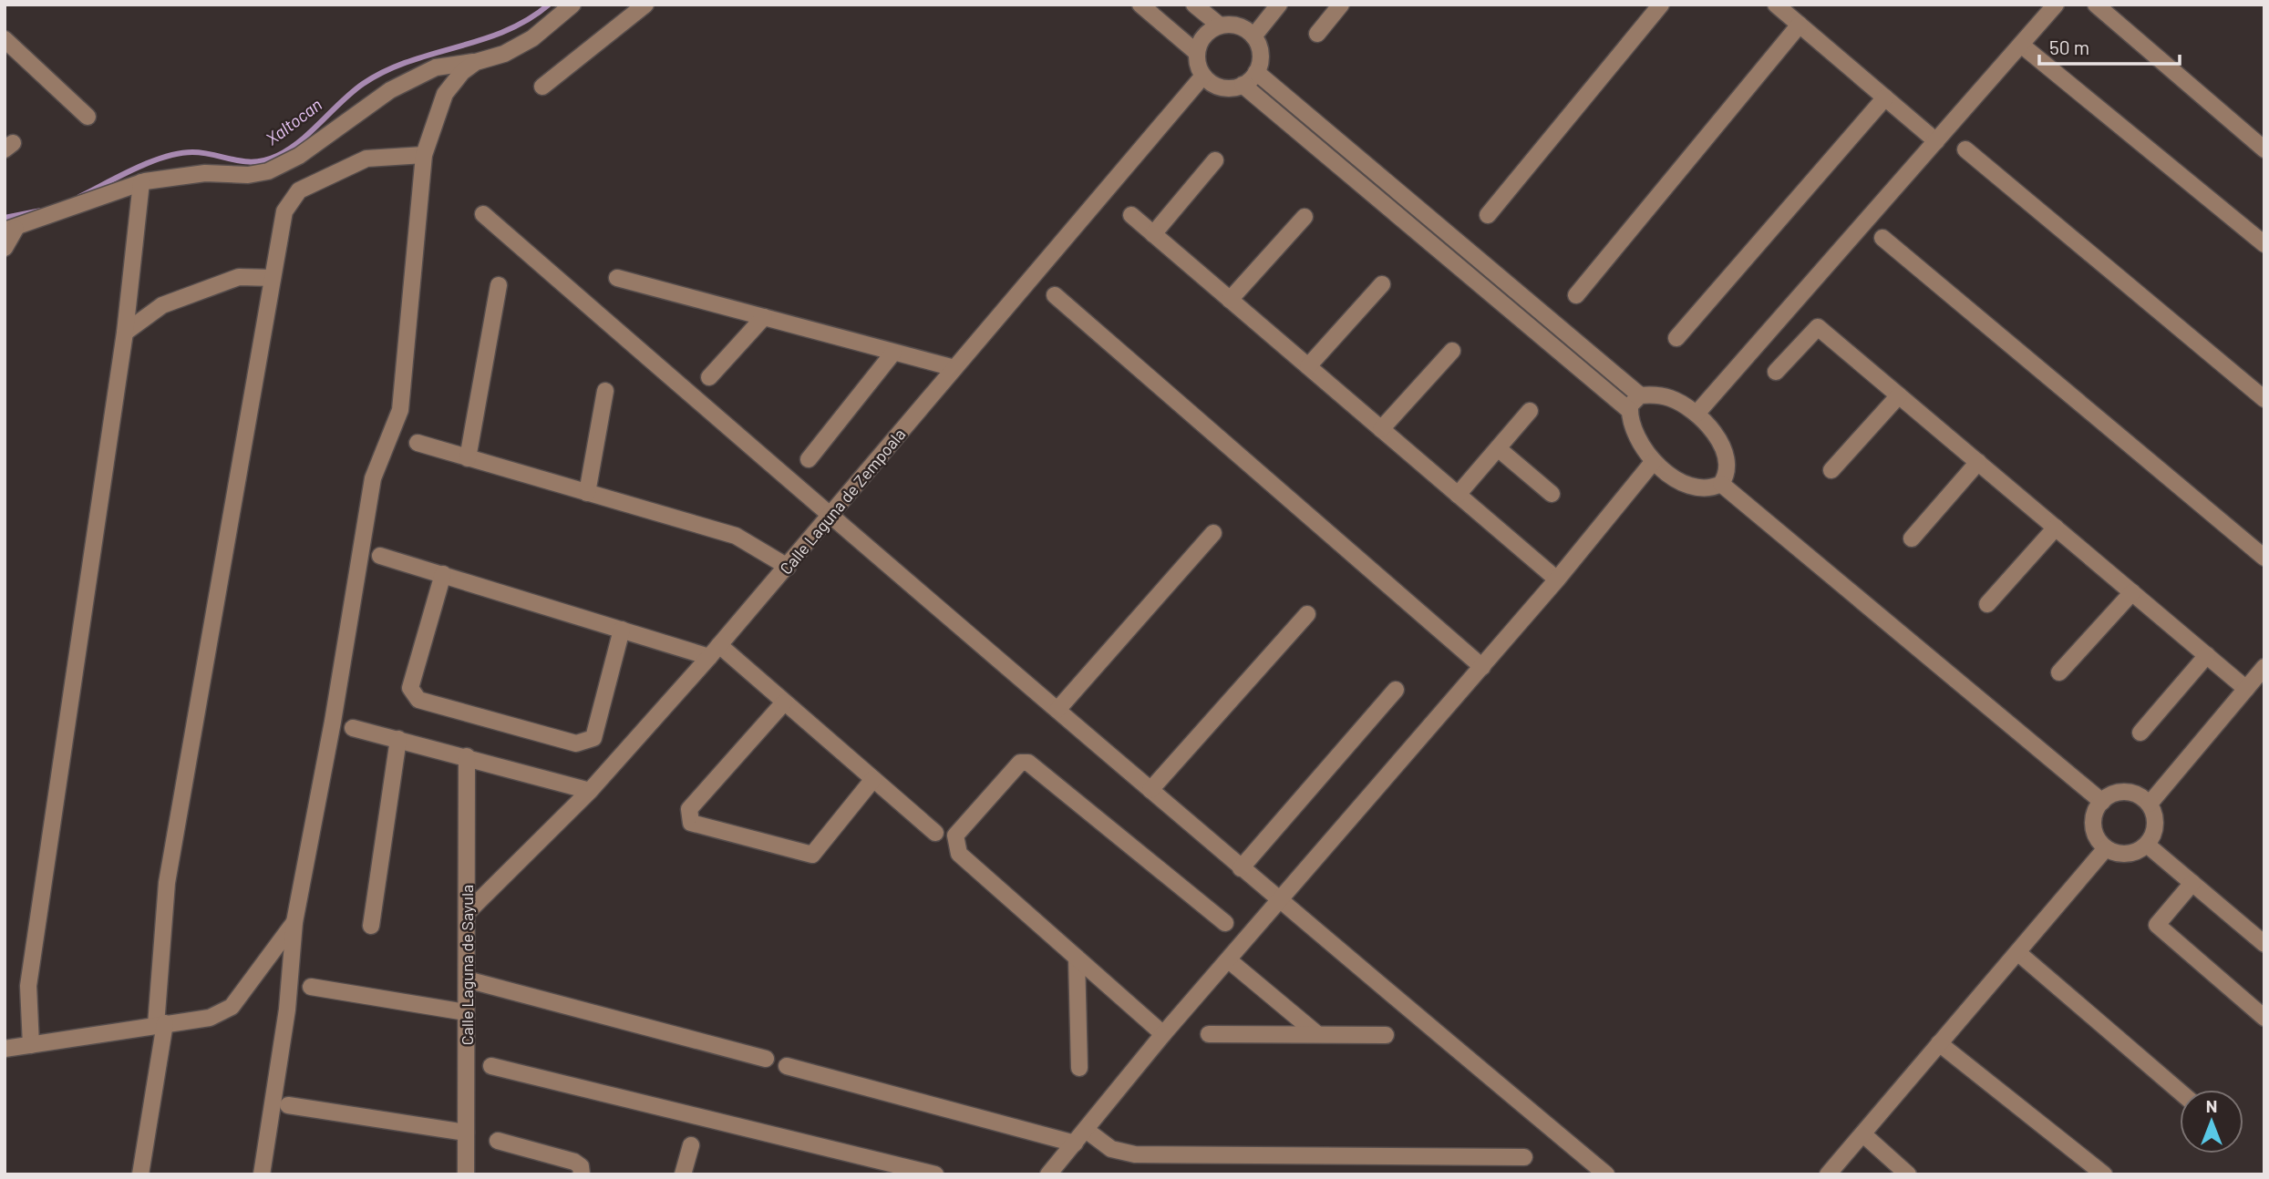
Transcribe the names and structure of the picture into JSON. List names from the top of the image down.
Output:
{
  "streets": {
    "street": ["Calle Laguna de Zempoala", "Calle Laguna de Sayula"]
  },
  "crossings": [
    ["Calle Laguna de Zempoala", "Calle Laguna de Sayula"]
  ],
  "water": ["Xaltocan"],
  "scale_bar": "50 m",
  "north": "top"
}
